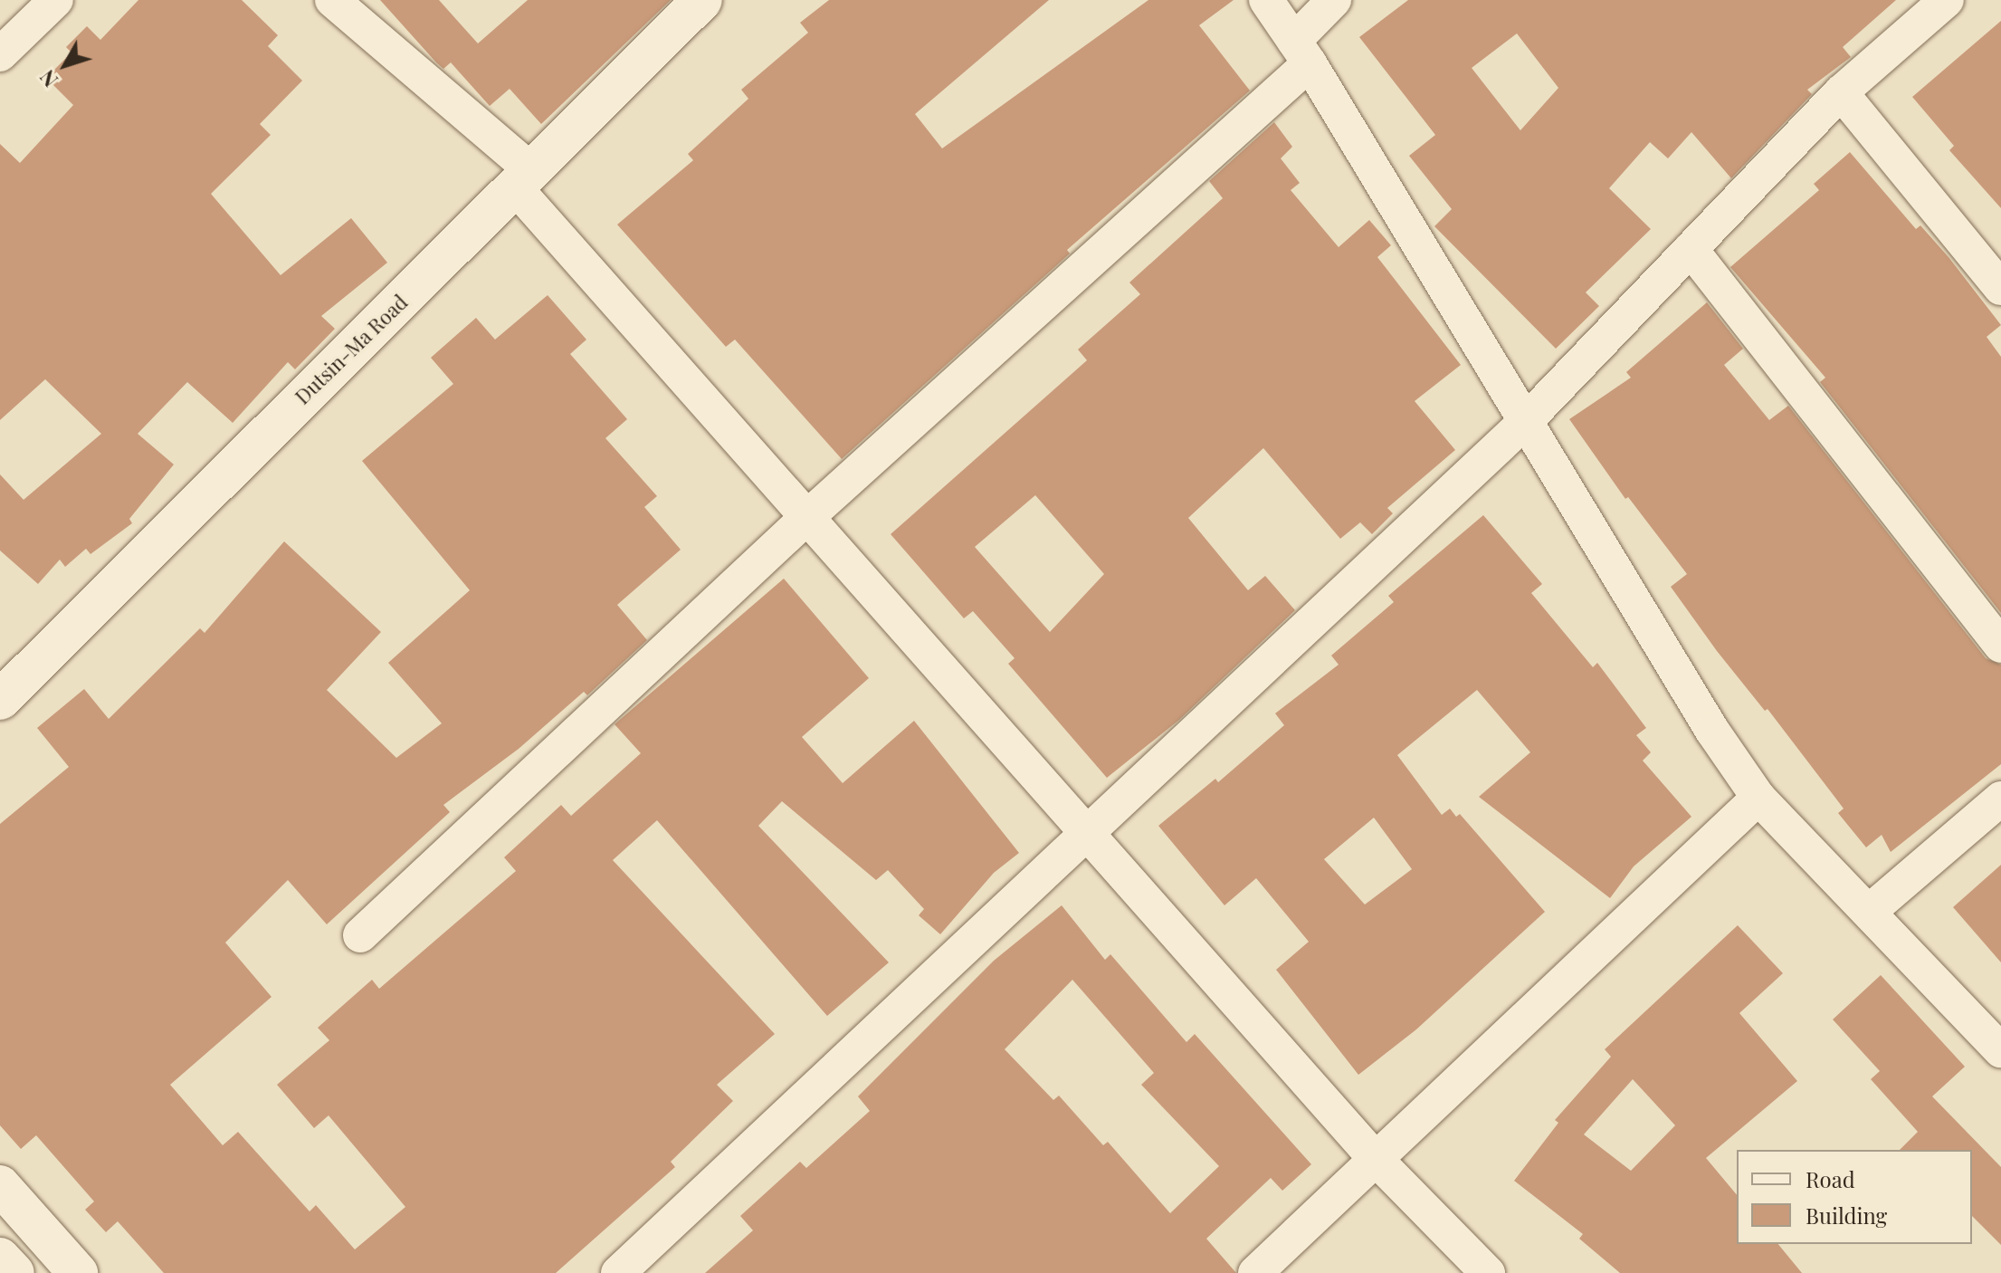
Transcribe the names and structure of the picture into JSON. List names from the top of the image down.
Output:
{
  "streets": {
    "street": ["Dutsin-Ma Road"]
  },
  "legend": ["Road", "Building"],
  "north": "bottom left"
}
